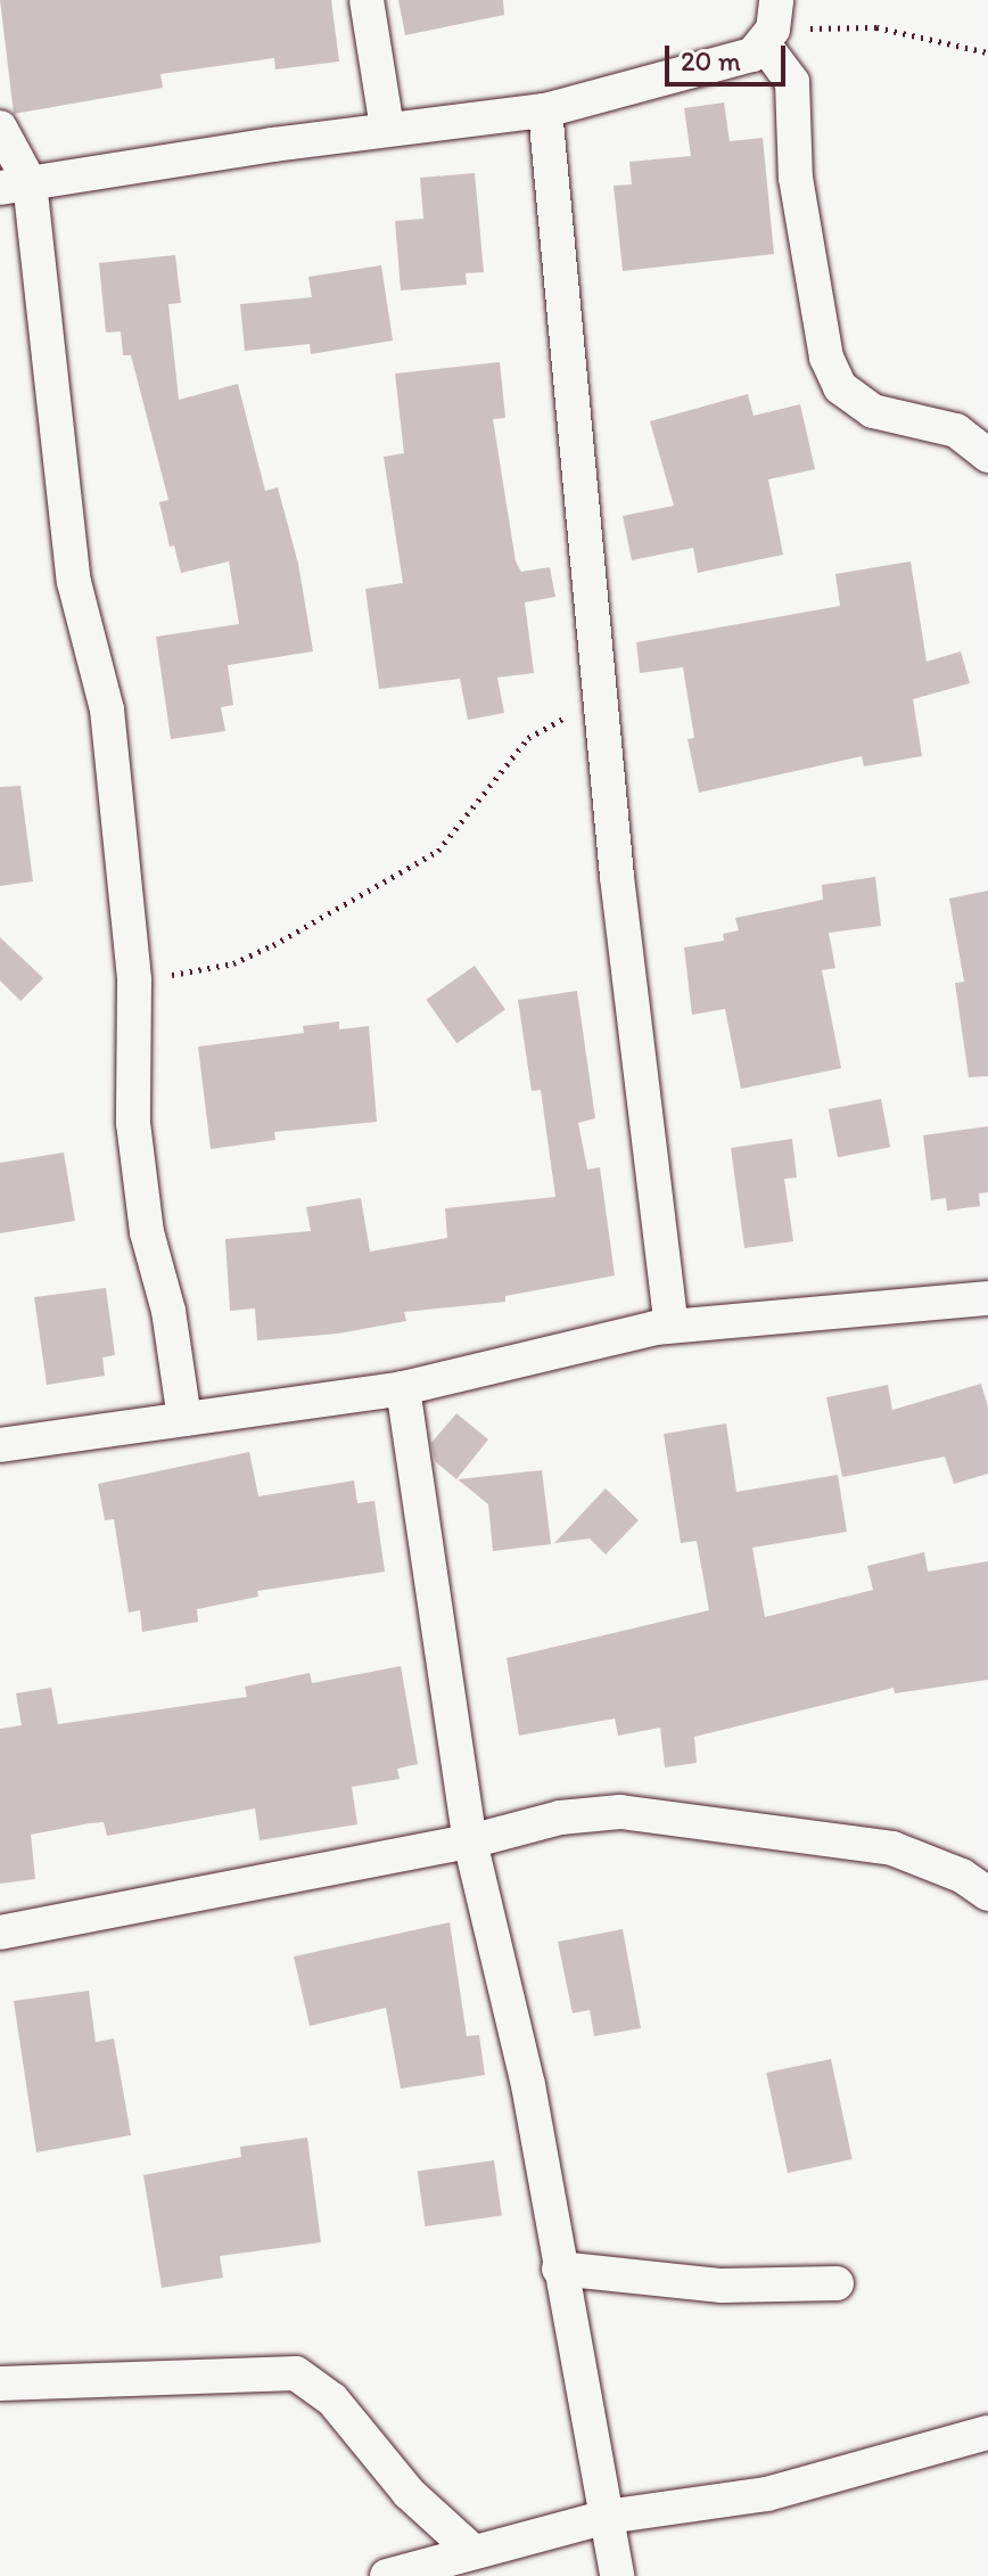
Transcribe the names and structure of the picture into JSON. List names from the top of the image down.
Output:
{
  "scale_bar": "20 m"
}
